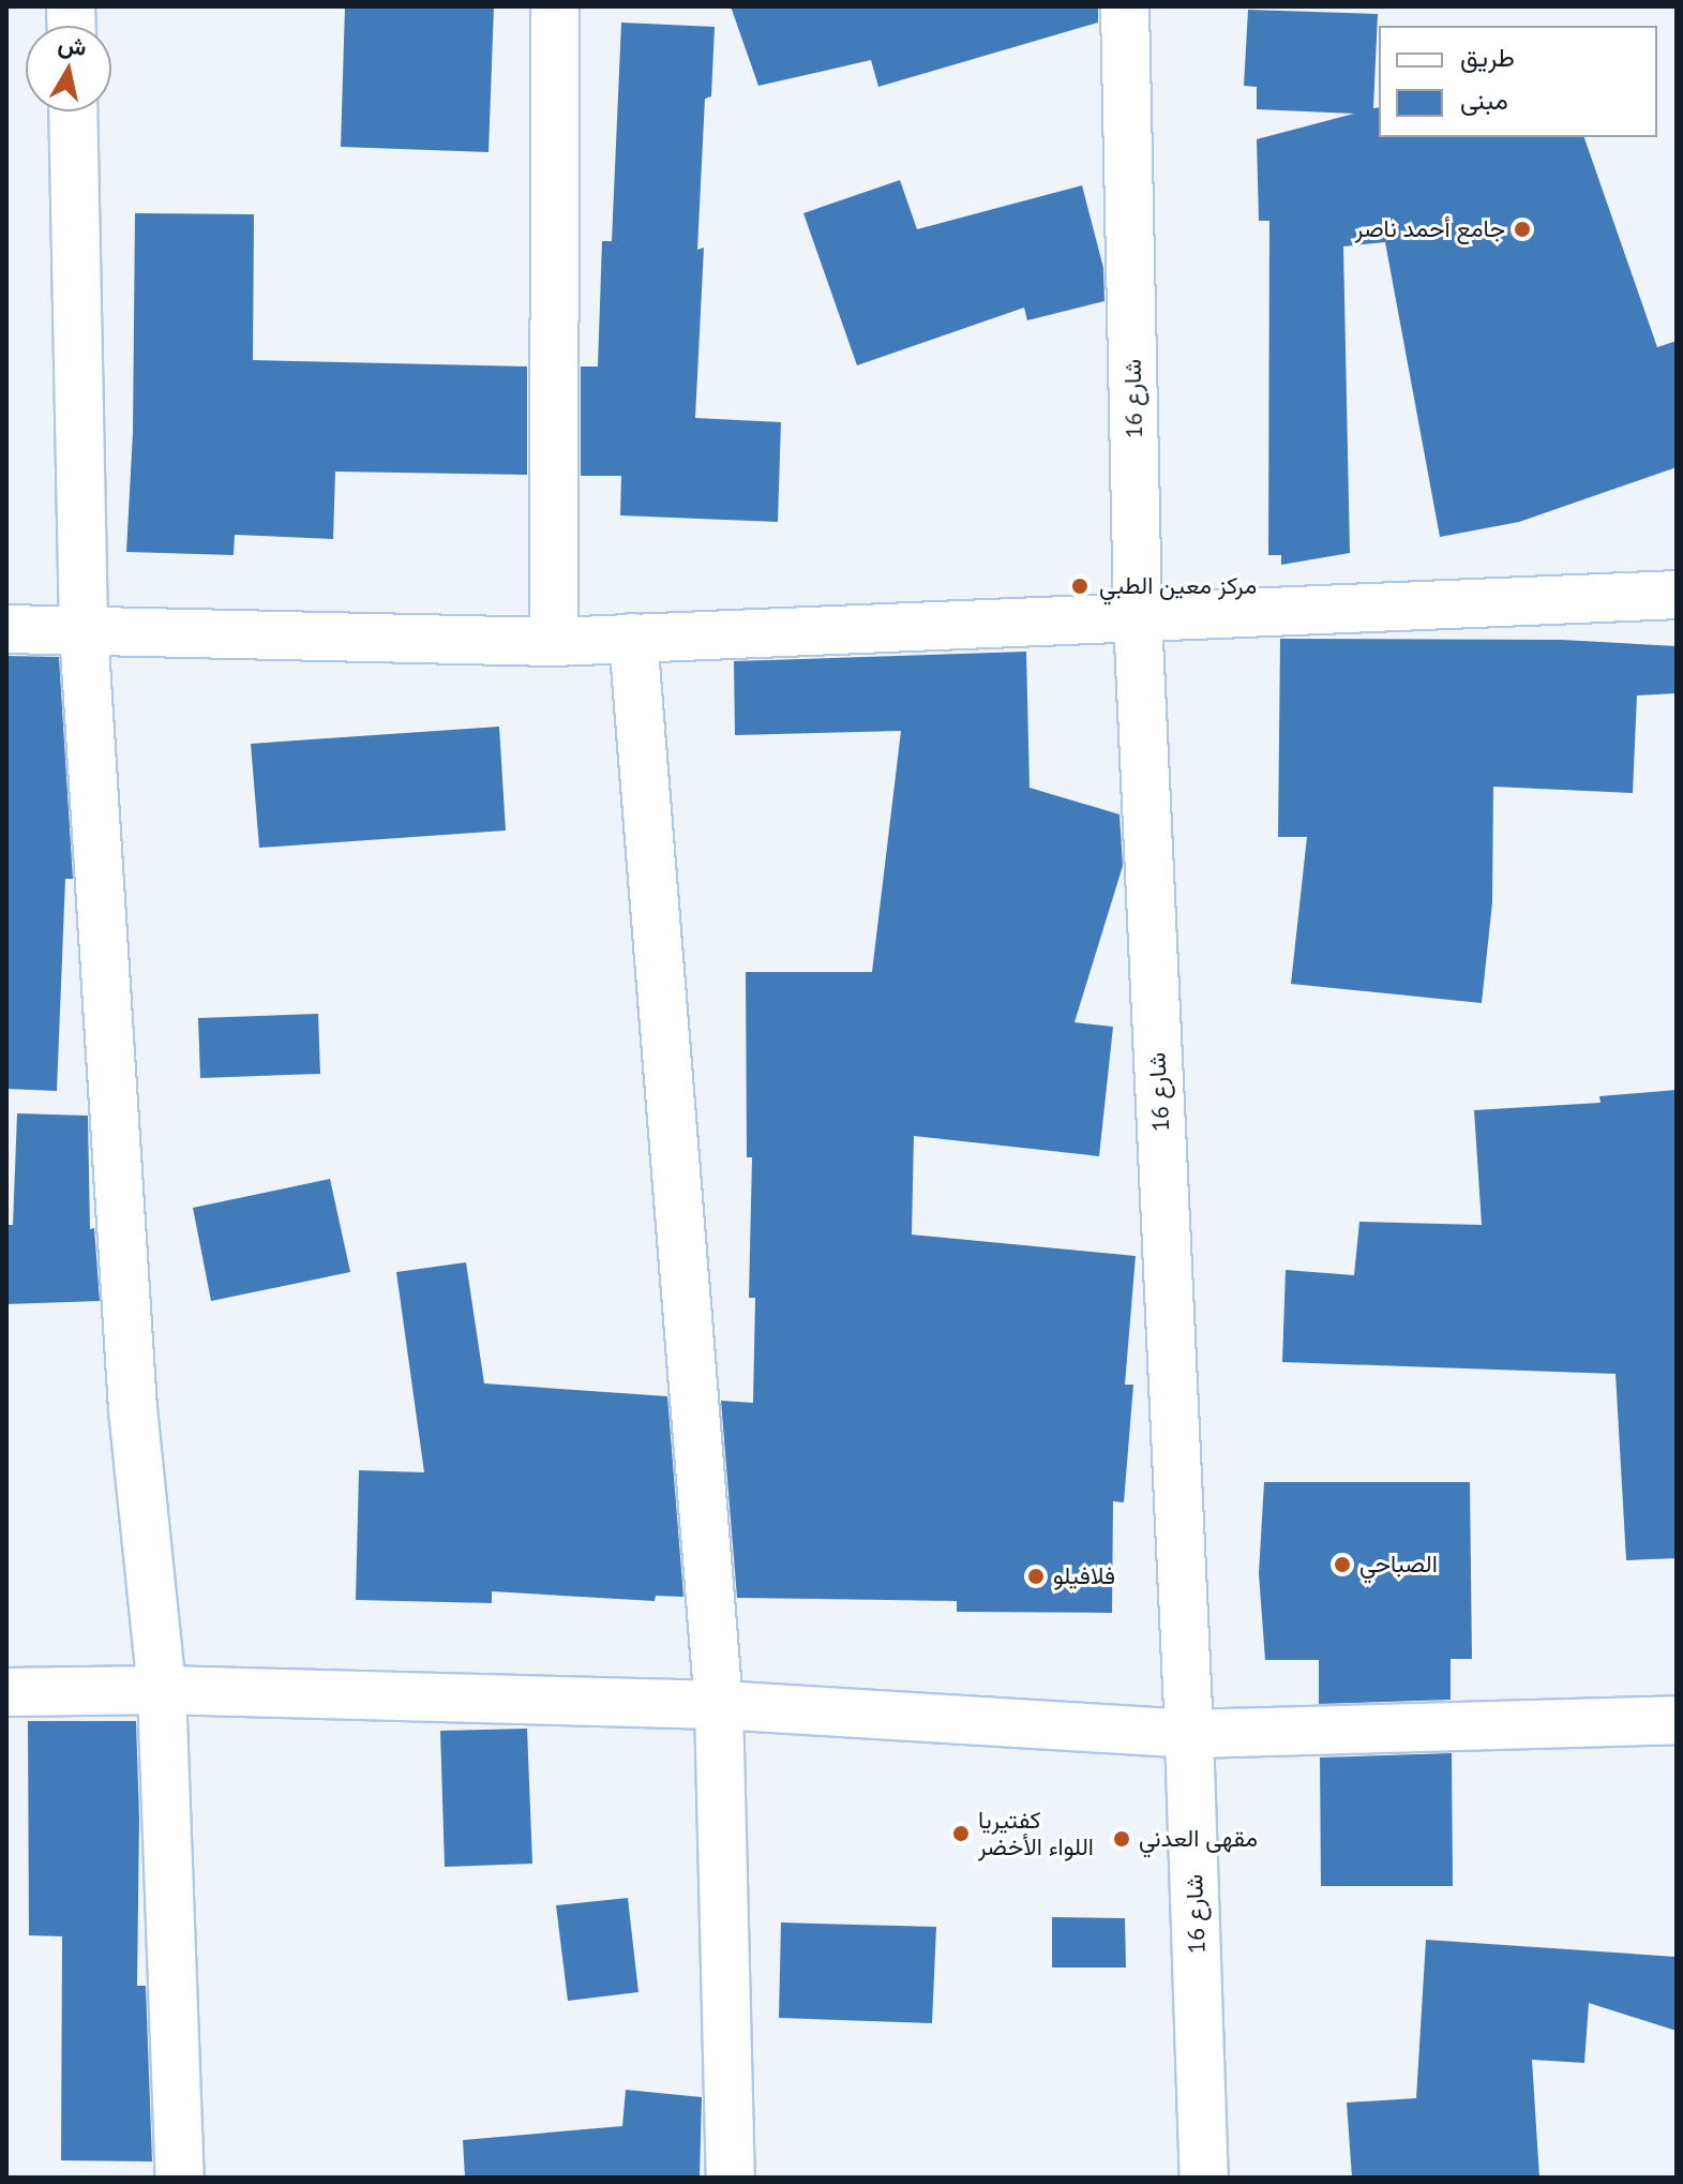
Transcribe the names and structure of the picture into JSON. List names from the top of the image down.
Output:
{
  "streets": {
    "street": ["شارع 16"]
  },
  "places": [
    "جامع أحمد ناصر",
    "مركز معين الطبي",
    "الصباحي",
    "فلافيلو",
    "كفتيريا اللواء الأخضر",
    "مقهى العدني"
  ],
  "legend": ["طريق", "مبنى"],
  "north": "top"
}
